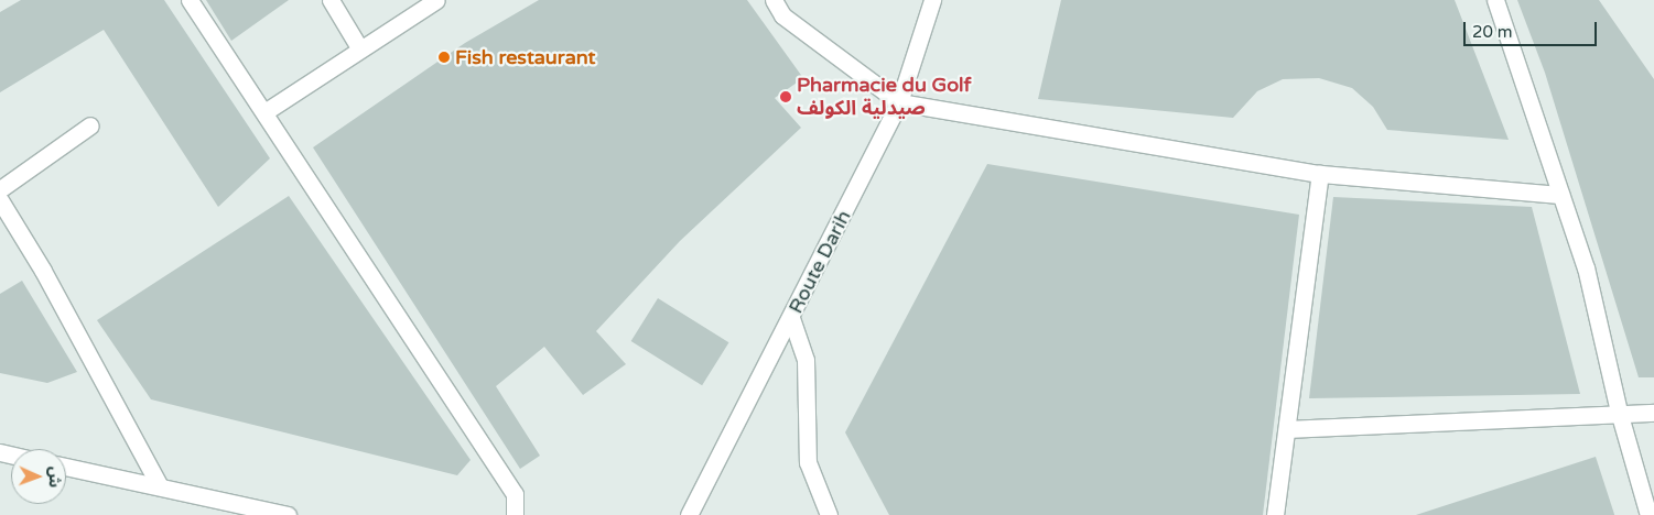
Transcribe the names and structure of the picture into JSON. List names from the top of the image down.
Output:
{
  "streets": {
    "street": ["Route Darih"]
  },
  "places": ["Fish restaurant", "Pharmacie du Golf صيدلية الكولف"],
  "scale_bar": "20 m",
  "north": "right"
}
